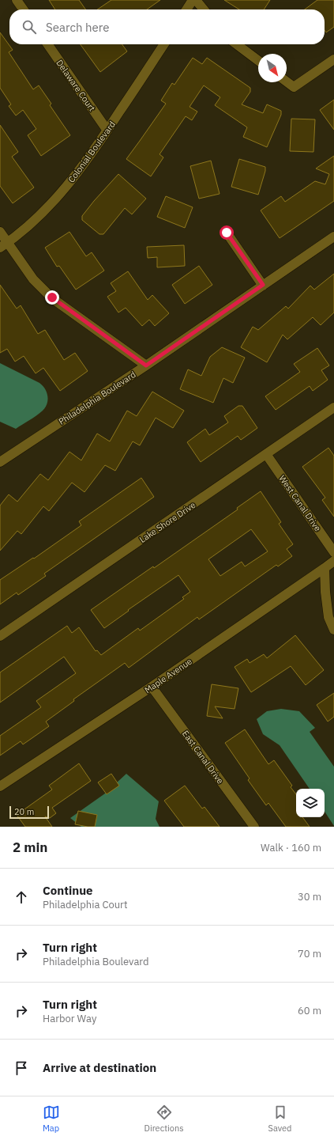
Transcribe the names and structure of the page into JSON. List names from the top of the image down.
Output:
{
  "streets": {
    "street": [
      "Delaware Court",
      "Colonial Boulevard",
      "Philadelphia Boulevard",
      "West Canal Drive",
      "Lake Shore Drive",
      "Maple Avenue",
      "East Canal Drive"
    ]
  },
  "crossings": [
    ["Delaware Court", "Colonial Boulevard"],
    ["West Canal Drive", "Lake Shore Drive"],
    ["Maple Avenue", "East Canal Drive"]
  ],
  "scale_bar": "20 m",
  "north": "bottom right",
  "page": {
    "search": "Search here",
    "scale": "20 m",
    "heading": ["2 min", "Walk · 160 m"],
    "list": [
      ["Continue", "Philadelphia Court", "30 m"],
      ["Turn right", "Philadelphia Boulevard", "70 m"],
      ["Turn right", "Harbor Way", "60 m"],
      "Arrive at destination"
    ],
    "nav": ["Map", "Directions", "Saved"]
  }
}
